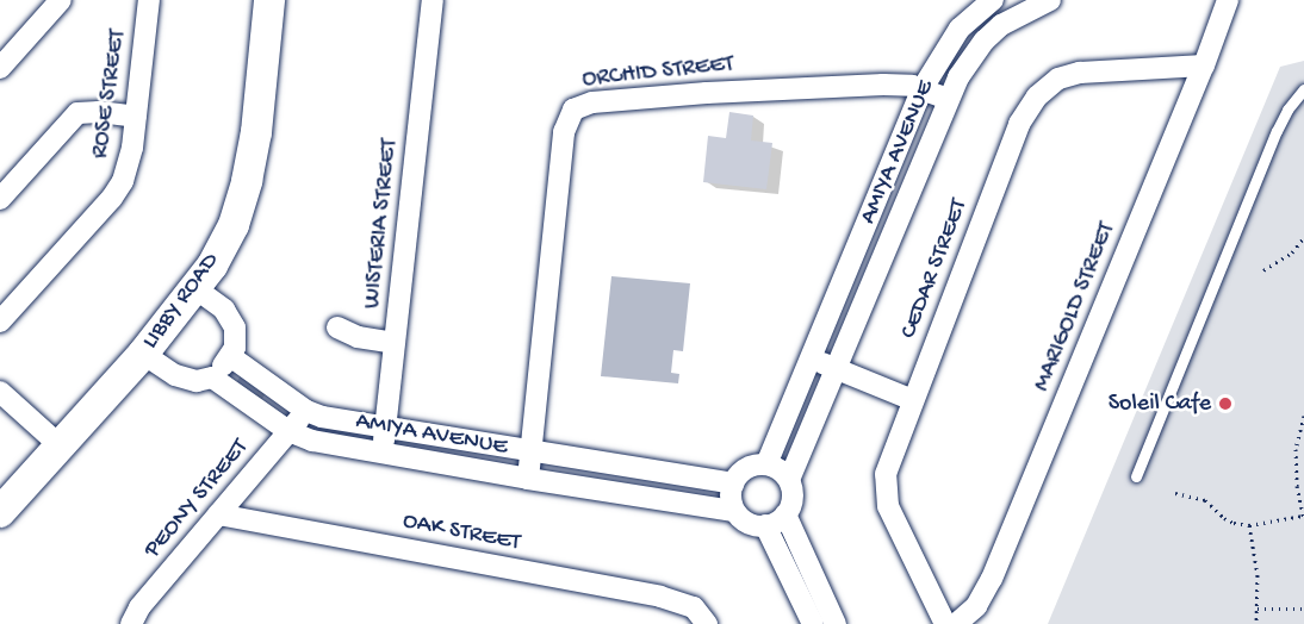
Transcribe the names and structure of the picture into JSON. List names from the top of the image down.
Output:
{
  "streets": {
    "main road": ["LIBBY ROAD"],
    "street": [
      "ORCHID STREET",
      "ROSE STREET",
      "AMIYA AVENUE",
      "WISTERIA STREET",
      "CEDAR STREET",
      "MARIGOLD STREET",
      "PEONY STREET",
      "OAK STREET"
    ]
  },
  "crossings": [
    ["ORCHID STREET", "AMIYA AVENUE"],
    ["AMIYA AVENUE", "WISTERIA STREET"],
    ["AMIYA AVENUE", "PEONY STREET"],
    ["CEDAR STREET", "MARIGOLD STREET"],
    ["PEONY STREET", "OAK STREET"]
  ],
  "places": ["Soleil Cafe"]
}
